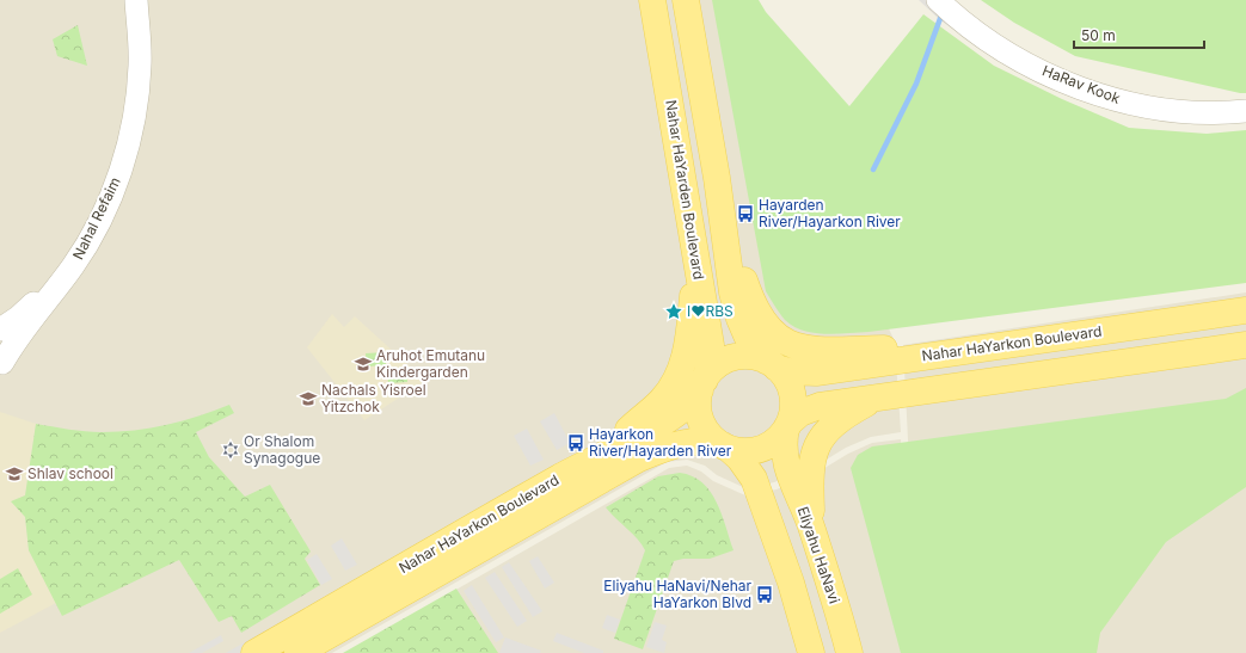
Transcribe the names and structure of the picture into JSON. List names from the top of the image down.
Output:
{
  "streets": {
    "main road": ["Nahar HaYarden Boulevard", "Nahar HaYarkon Boulevard", "Eliyahu HaNavi"],
    "street": ["HaRav Kook", "Nahal Refaim"]
  },
  "crossings": [
    ["Nahar HaYarden Boulevard", "Nahar HaYarkon Boulevard"],
    ["Nahar HaYarden Boulevard", "Eliyahu HaNavi"],
    ["Nahar HaYarkon Boulevard", "Eliyahu HaNavi"]
  ],
  "places": {
    "bus stop": ["Hayarden River/Hayarkon River", "Hayarkon River/Hayarden River", "Eliyahu HaNavi/Nehar HaYarkon Blvd"],
    "place": ["I❤RBS"],
    "school or university": ["Aruhot Emutanu Kindergarden", "Nachals Yisroel Yitzchok", "Shlav school"],
    "synagogue": ["Or Shalom Synagogue"]
  },
  "scale_bar": "50 m"
}
